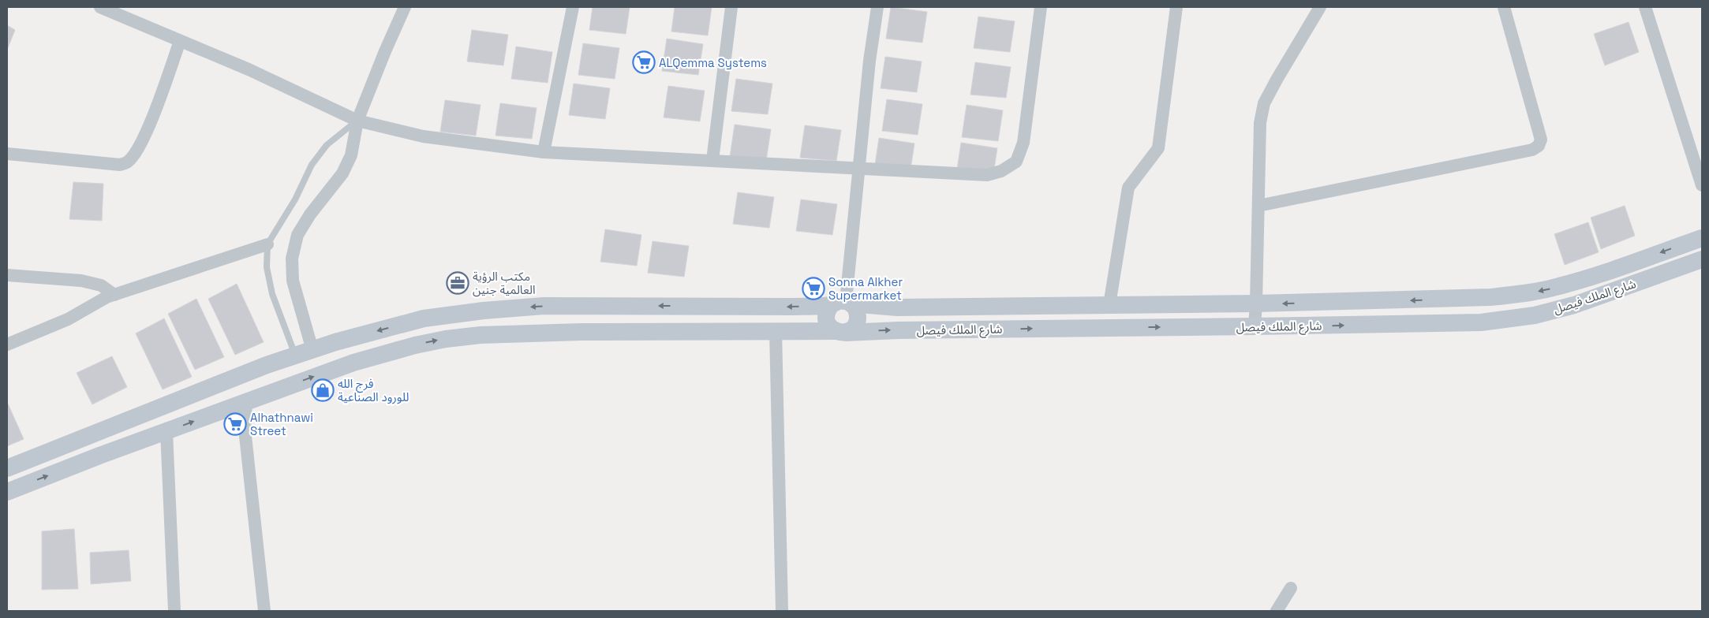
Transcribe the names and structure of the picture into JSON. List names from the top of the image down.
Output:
{
  "streets": {
    "main road": ["شارع الملك فيصل"]
  },
  "places": {
    "supermarket": ["ALQemma Systems", "Sonna Alkher Supermarket", "Alhathnawi Street"],
    "office": ["مكتب الرؤية العالمية جنين"],
    "shop": ["فرج الله للورود الصناعية"]
  }
}
